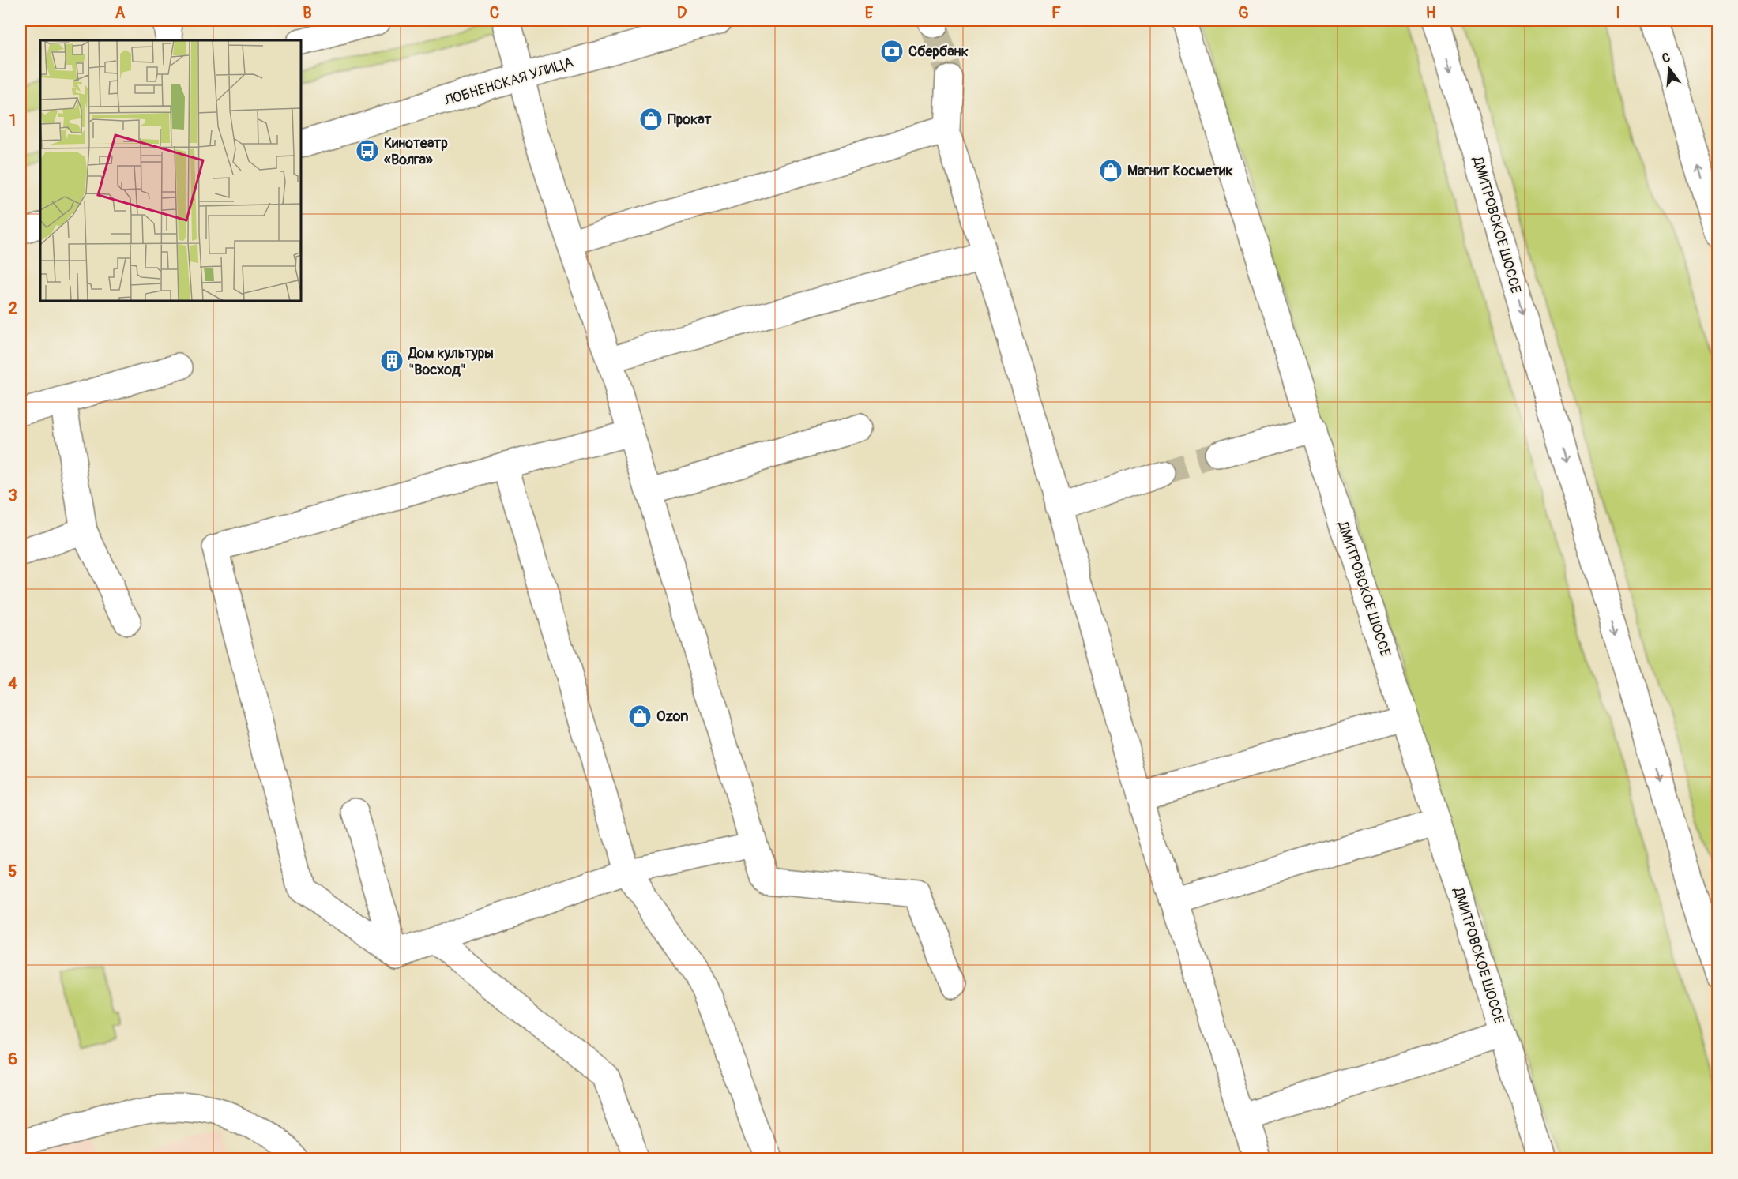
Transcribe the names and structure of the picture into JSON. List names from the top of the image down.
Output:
{
  "streets": {
    "street": ["ЛОБНЕНСКАЯ УЛИЦА", "ДМИТРОВСКОЕ ШОССЕ"]
  },
  "places": {
    "bank": ["Сбербанк"],
    "shop": ["Прокат", "Магнит Косметик", "Ozon"],
    "bus stop": ["Кинотеатр «Волга»"],
    "building": ["Дом культуры \"Восход\""]
  },
  "north": "top",
  "grid": {
    "columns": [
      "A",
      "B",
      "C",
      "D",
      "E",
      "F",
      "G",
      "H",
      "I"
    ],
    "rows": [
      "1",
      "2",
      "3",
      "4",
      "5",
      "6"
    ]
  }
}
